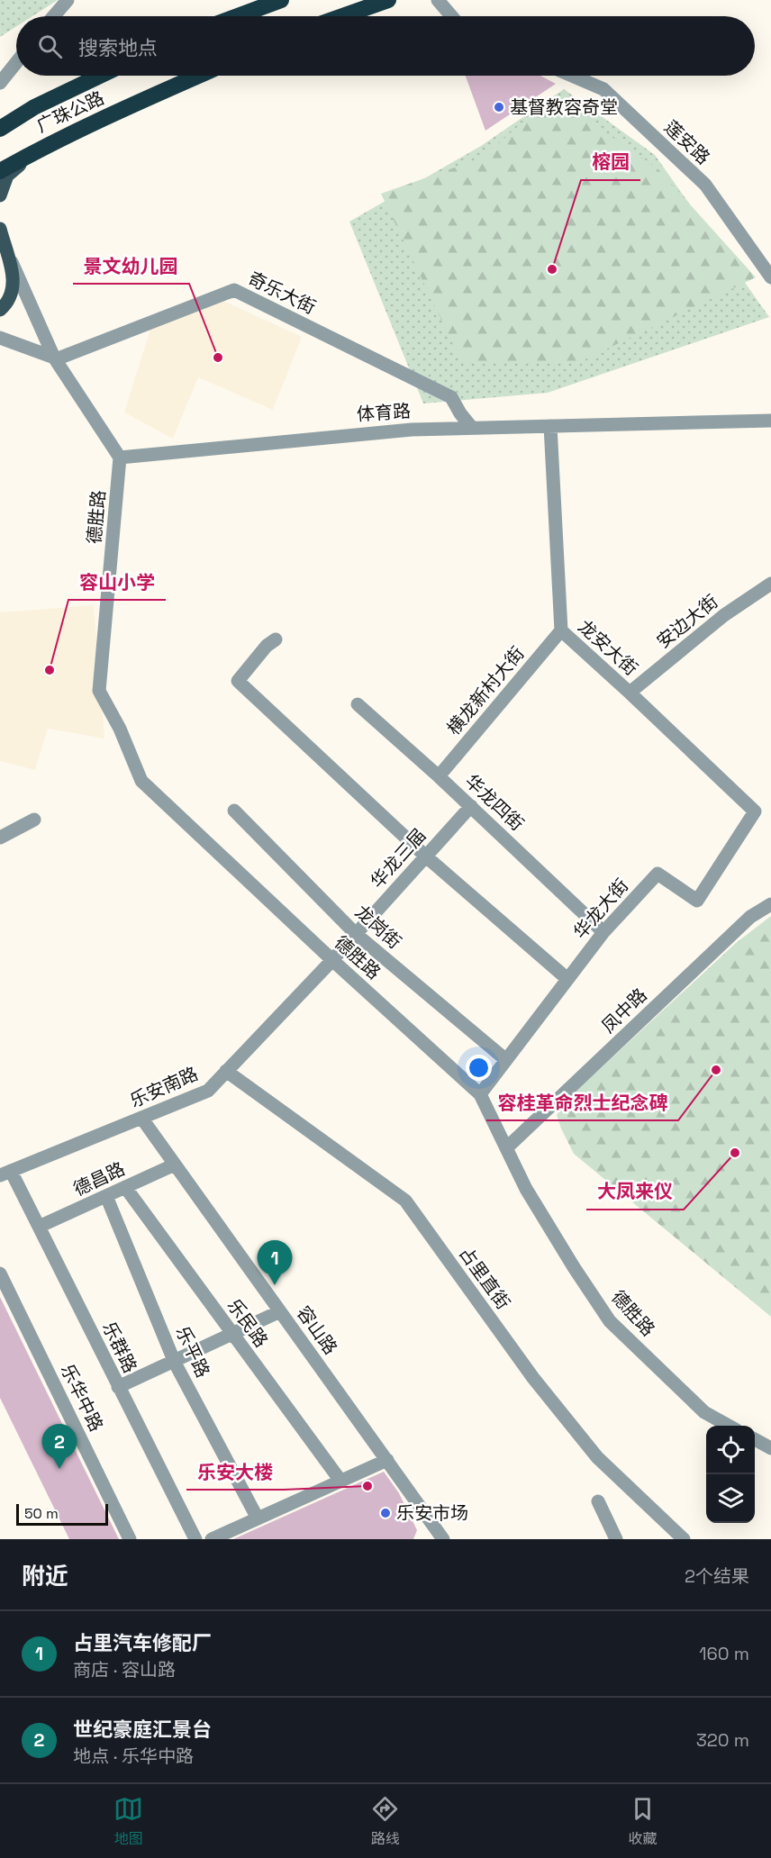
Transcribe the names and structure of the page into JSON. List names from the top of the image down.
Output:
{
  "streets": {
    "highway": ["广珠公路"],
    "street": [
      "莲安路",
      "奇乐大街",
      "体育路",
      "德胜路",
      "安边大街",
      "龙安大街",
      "横龙新村大街",
      "华龙四街",
      "华龙三届",
      "华龙大街",
      "龙岗街",
      "凤中路",
      "乐安南路",
      "德昌路",
      "占里直街",
      "乐民路",
      "容山路",
      "乐群路",
      "乐平路",
      "乐华中路"
    ]
  },
  "crossings": [
    ["奇乐大街", "体育路"],
    ["体育路", "德胜路"],
    ["体育路", "龙安大街"],
    ["德胜路", "华龙三届"],
    ["德胜路", "华龙大街"],
    ["德胜路", "凤中路"],
    ["德胜路", "乐安南路"],
    ["安边大街", "龙安大街"],
    ["龙安大街", "横龙新村大街"],
    ["龙安大街", "华龙大街"],
    ["横龙新村大街", "华龙四街"],
    ["华龙四街", "华龙三届"],
    ["华龙四街", "华龙大街"],
    ["华龙三届", "龙岗街"],
    ["华龙三届", "乐安南路"],
    ["华龙大街", "龙岗街"],
    ["乐安南路", "占里直街"],
    ["乐安南路", "容山路"],
    ["乐安南路", "乐群路"],
    ["德昌路", "乐民路"],
    ["德昌路", "容山路"],
    ["德昌路", "乐群路"],
    ["德昌路", "乐平路"]
  ],
  "places": [
    "基督教容奇堂",
    "榕园",
    "景文幼儿园",
    "容山小学",
    "容桂革命烈士纪念碑",
    "大凤来仪",
    "乐安大楼",
    "乐安市场"
  ],
  "scale_bar": "50 m",
  "page": {
    "search": "搜索地点",
    "pins": ["1", "2"],
    "scale": "50 m",
    "heading": ["附近", "2个结果"],
    "list": [
      {
        "mark": "1",
        "name": "占里汽车修配厂",
        "note": "商店 · 容山路",
        "value": "160 m"
      },
      {
        "mark": "2",
        "name": "世纪豪庭汇景台",
        "note": "地点 · 乐华中路",
        "value": "320 m"
      }
    ],
    "nav": ["地图", "路线", "收藏"]
  }
}
